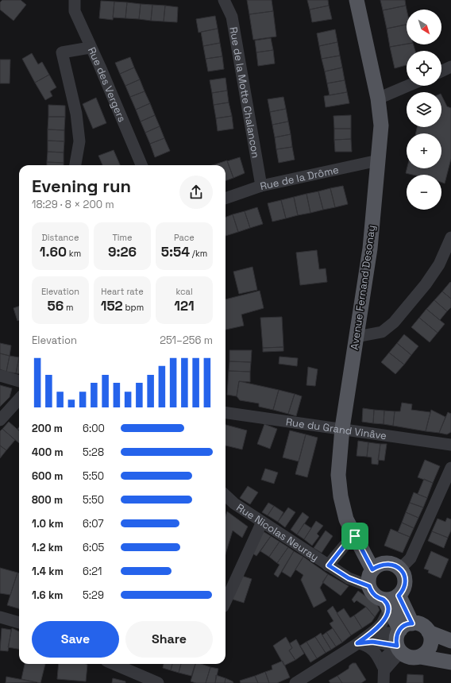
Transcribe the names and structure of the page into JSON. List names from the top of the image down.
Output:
{
  "streets": {
    "main road": ["Avenue Fernand Desonay"],
    "street": [
      "Rue des Vergers",
      "Rue de la Motte Chalancon",
      "Rue de la Drôme",
      "Rue du Grand Vinâve",
      "Rue Nicolas Neuray"
    ]
  },
  "crossings": [
    ["Rue de la Motte Chalancon", "Rue de la Drôme"],
    ["Rue de la Drôme", "Avenue Fernand Desonay"],
    ["Avenue Fernand Desonay", "Rue du Grand Vinâve"],
    ["Avenue Fernand Desonay", "Rue Nicolas Neuray"]
  ],
  "north": "bottom right",
  "page": {
    "map_buttons": ["+", "−"],
    "heading": ["Evening run", "18:29 · 8 × 200 m"],
    "stats": [
      ["Distance", "1.60 km"],
      ["Time", "9:26"],
      ["Pace", "5:54 /km"],
      ["Elevation", "56 m"],
      ["Heart rate", "152 bpm"],
      ["kcal", "121"]
    ],
    "chart": ["Elevation", "251–256 m"],
    "list": [
      {
        "name": "200 m",
        "note": "6:00"
      },
      {
        "name": "400 m",
        "note": "5:28"
      },
      {
        "name": "600 m",
        "note": "5:50"
      },
      {
        "name": "800 m",
        "note": "5:50"
      },
      {
        "name": "1.0 km",
        "note": "6:07"
      },
      {
        "name": "1.2 km",
        "note": "6:05"
      },
      {
        "name": "1.4 km",
        "note": "6:21"
      },
      {
        "name": "1.6 km",
        "note": "5:29"
      }
    ],
    "buttons": ["Save", "Share"]
  }
}
